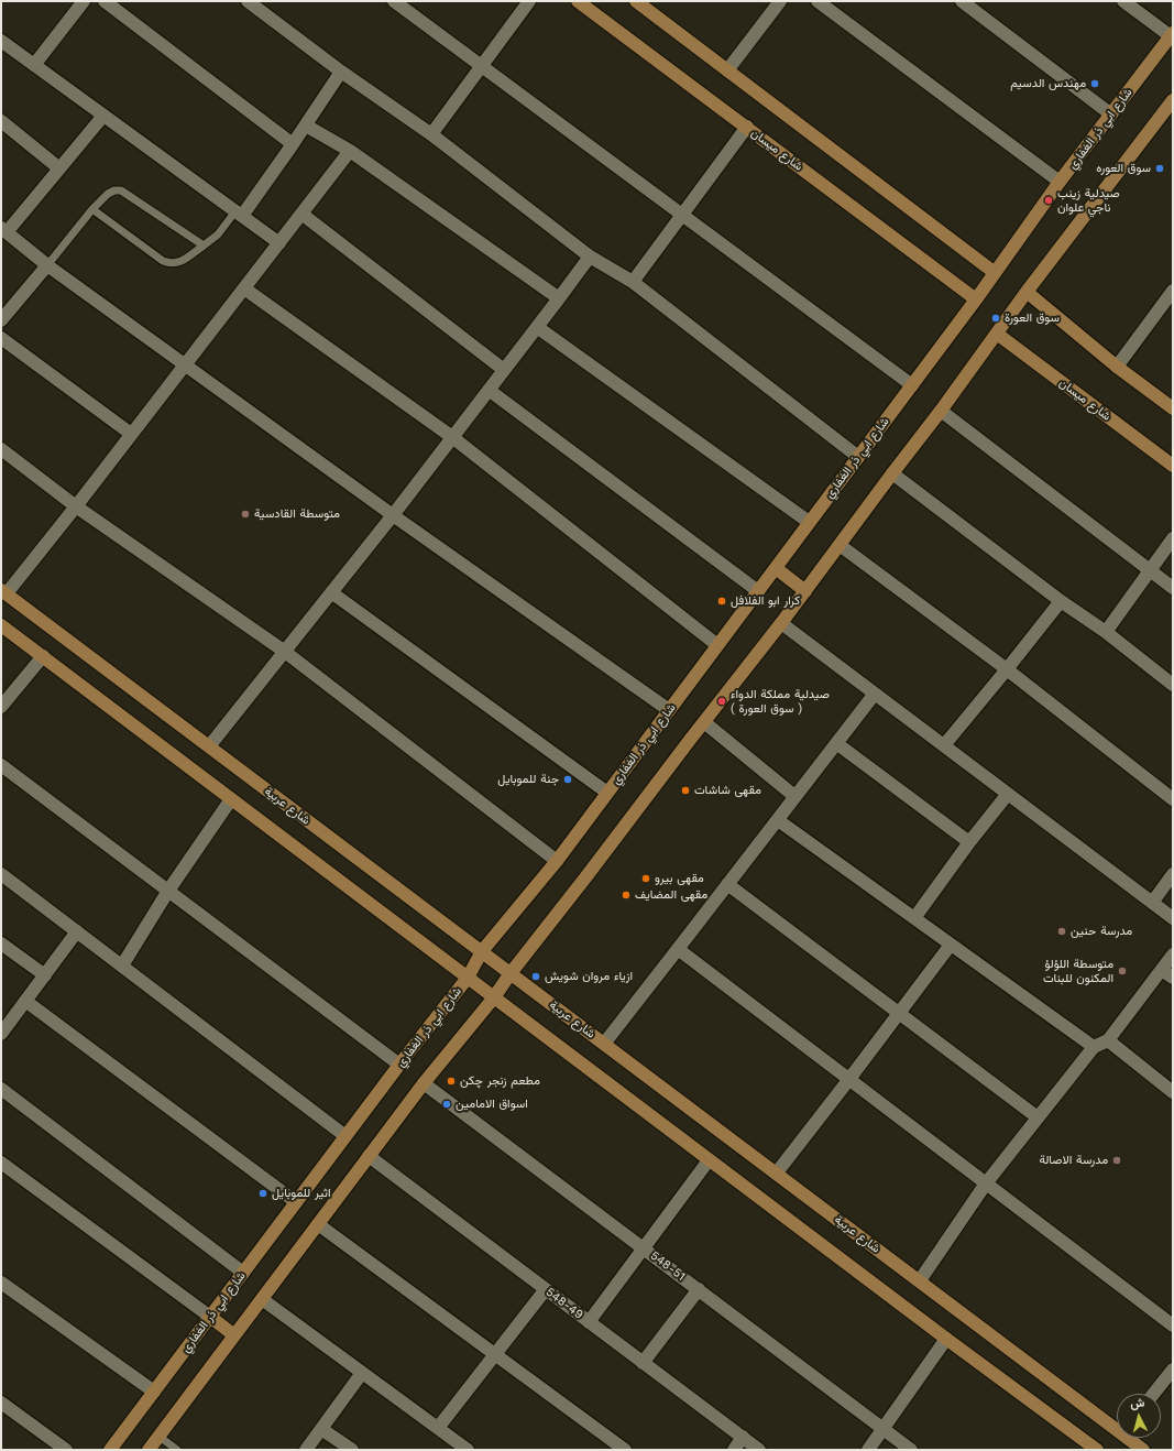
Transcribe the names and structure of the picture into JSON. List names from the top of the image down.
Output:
{
  "streets": {
    "main road": ["شارع ابي ذر الغفاري", "شارع ميسان", "شارع عربية"],
    "street": ["548-51", "548-49"]
  },
  "crossings": [
    ["شارع ابي ذر الغفاري", "شارع ميسان"],
    ["شارع ابي ذر الغفاري", "شارع عربية"]
  ],
  "places": [
    "مهندس الدسيم",
    "سوق العوره",
    "صيدلية زينب ناجي علوان",
    "سوق العورة",
    "متوسطة القادسية",
    "كرار ابو الفلافل",
    "صيدلية مملكة الدواء ( سوق العورة )",
    "جنة للموبايل",
    "مقهى شاشات",
    "مقهى بيرو",
    "مقهى المضايف",
    "مدرسة حنين",
    "متوسطة اللؤلؤ المكنون للبنات",
    "ازياء مروان شويش",
    "مطعم زنجر چكن",
    "اسواق الامامين",
    "مدرسة الاصالة",
    "اثير للموبايل"
  ],
  "north": "top"
}
